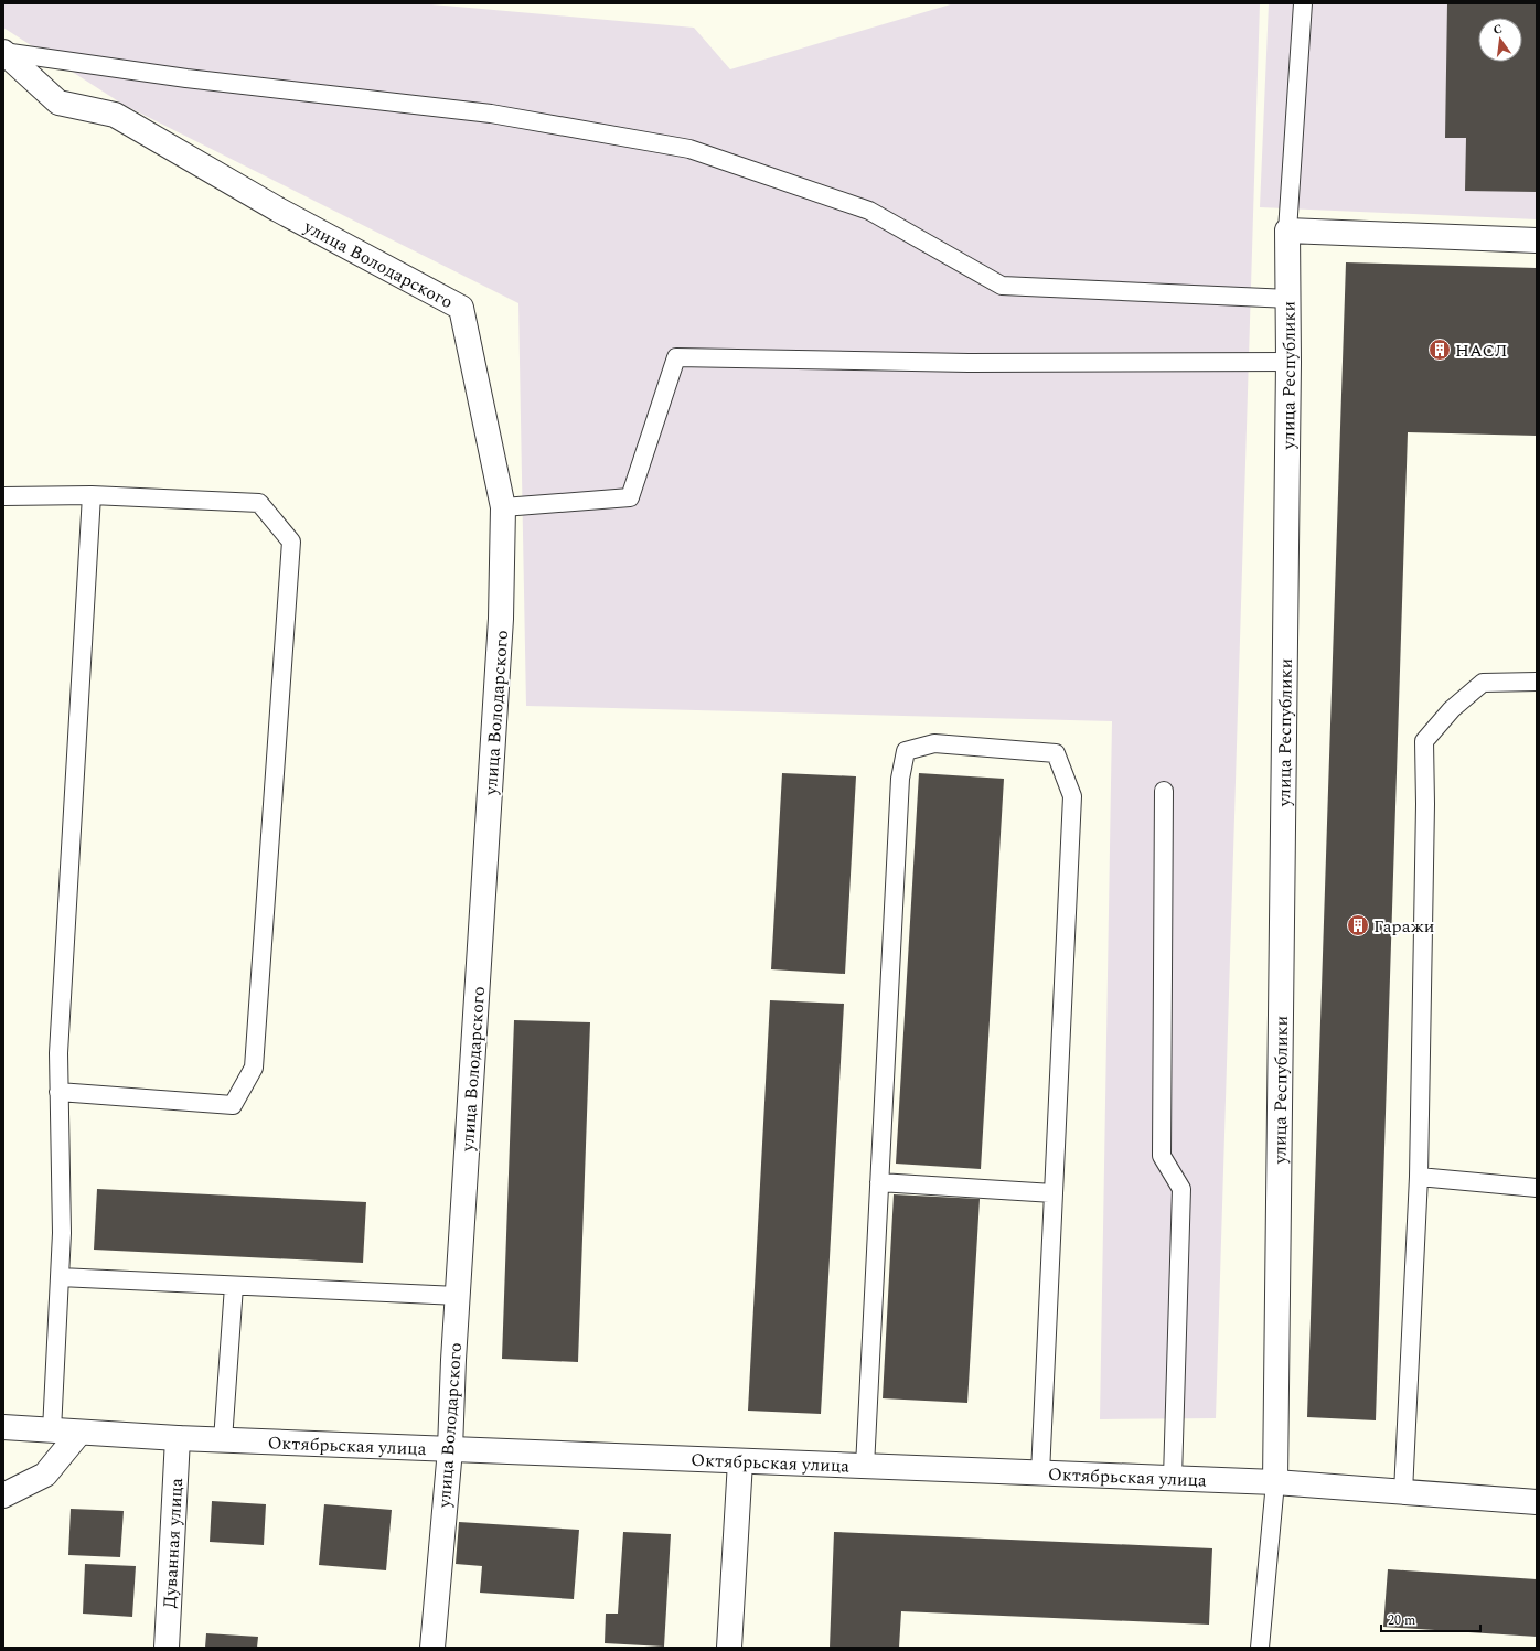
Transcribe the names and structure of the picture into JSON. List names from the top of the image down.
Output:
{
  "streets": {
    "street": [
      "улица Володарского",
      "улица Республики",
      "Октябрьская улица",
      "Дуванная улица"
    ]
  },
  "crossings": [
    ["улица Володарского", "Октябрьская улица"],
    ["улица Республики", "Октябрьская улица"],
    ["Октябрьская улица", "Дуванная улица"]
  ],
  "places": {
    "building": ["НАСЛ", "Гаражи"]
  },
  "scale_bar": "20 m",
  "north": "top"
}
